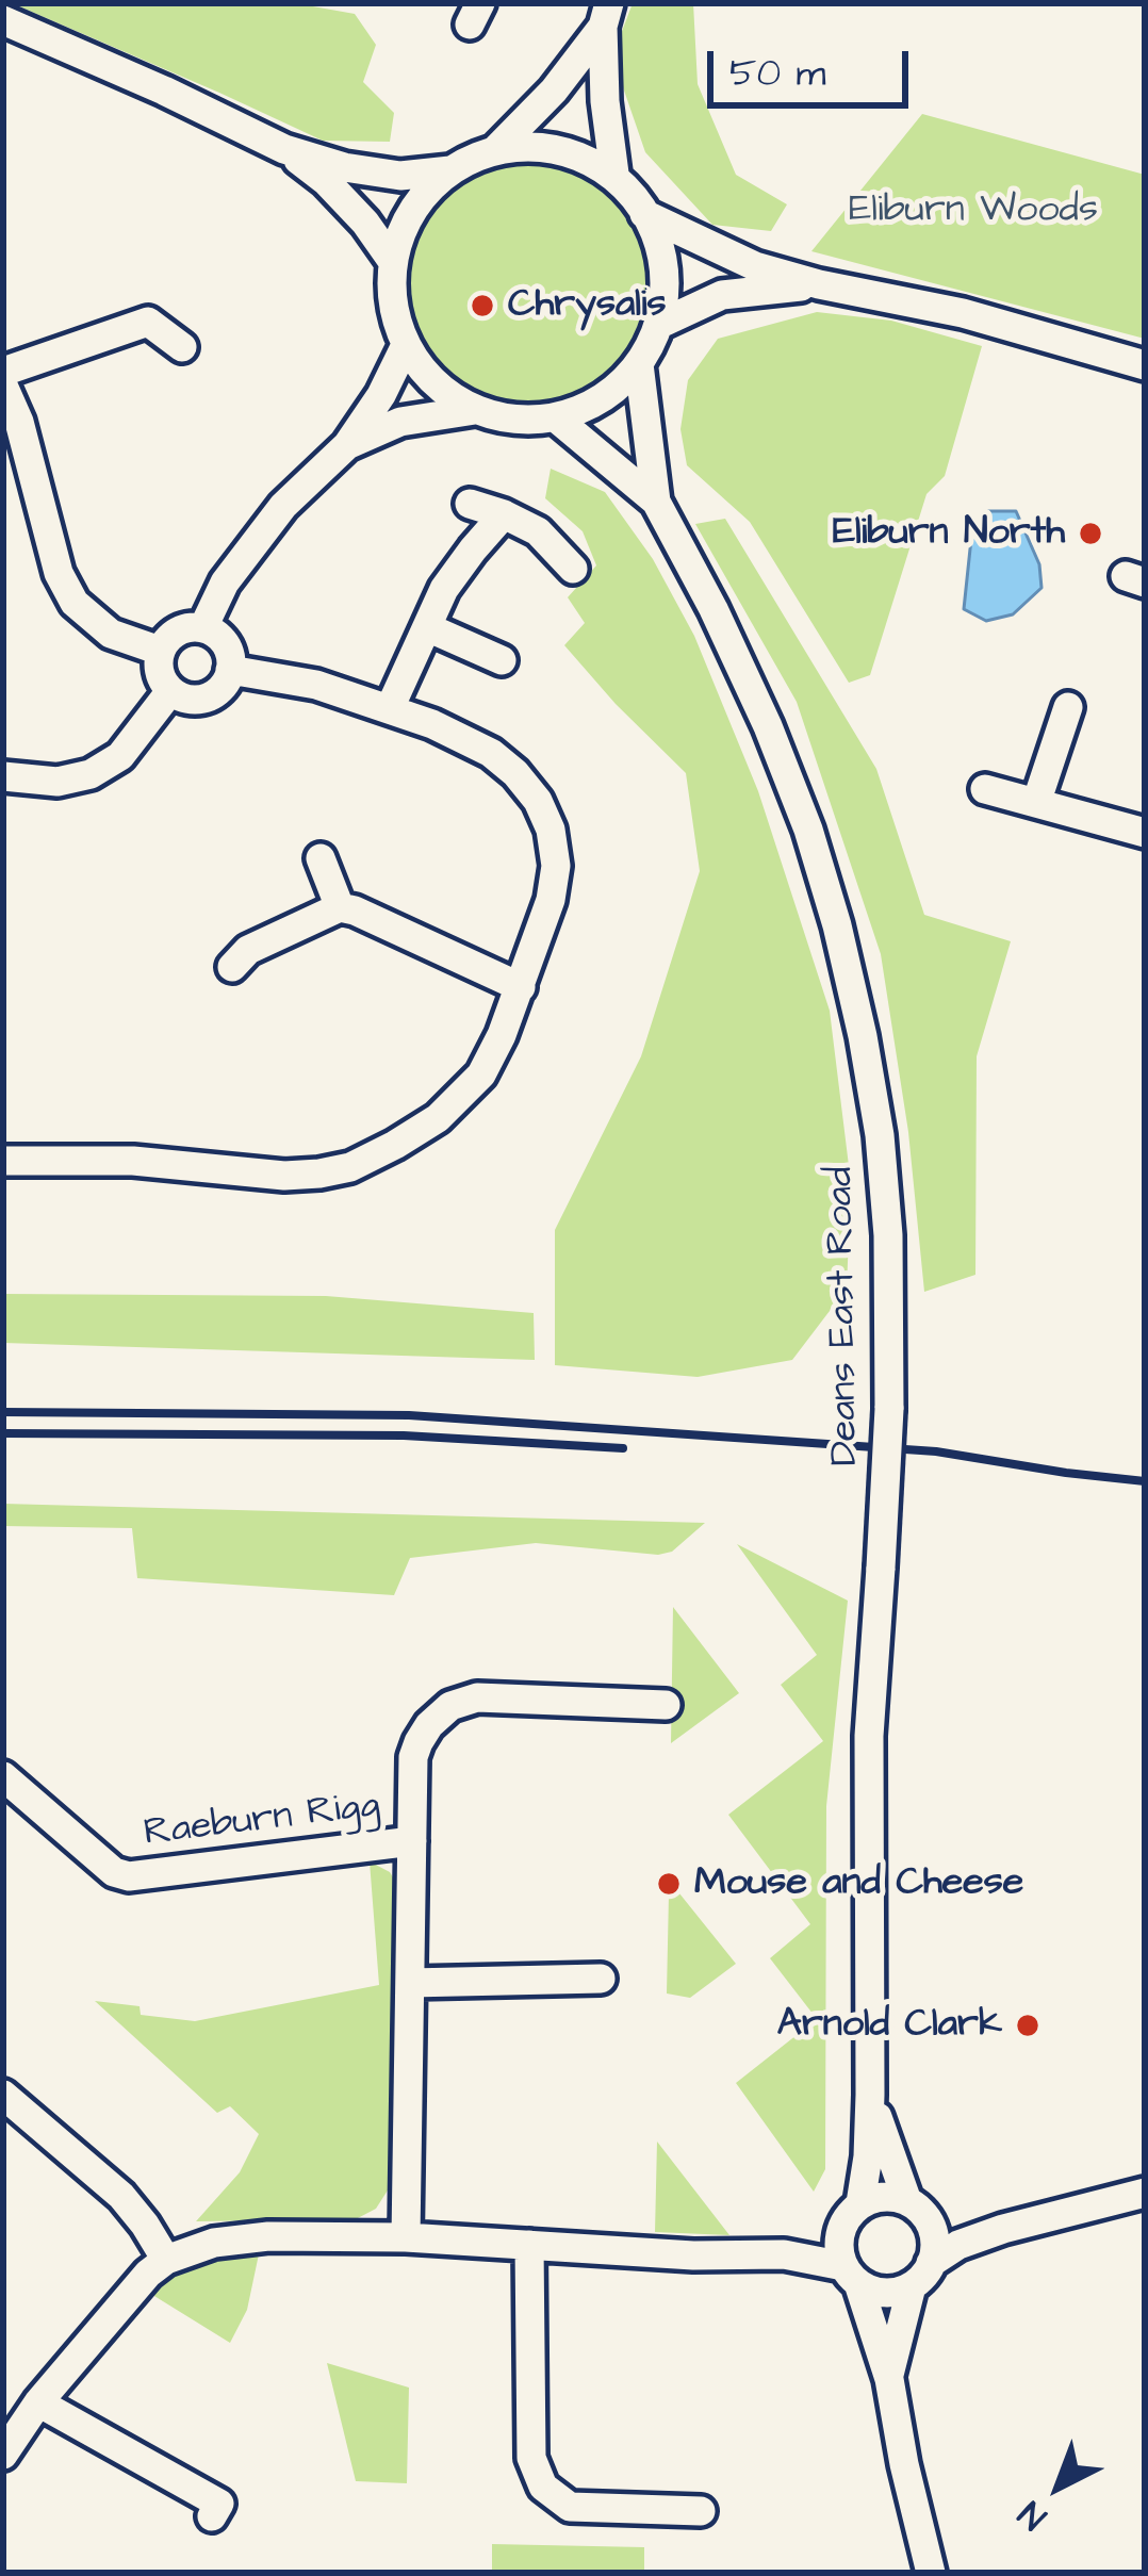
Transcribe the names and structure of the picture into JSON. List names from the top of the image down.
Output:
{
  "streets": {
    "street": ["Deans East Road", "Raeburn Rigg"]
  },
  "parks": ["Eliburn Woods"],
  "places": [
    "Chrysalis",
    "Eliburn North",
    "Mouse and Cheese",
    "Arnold Clark"
  ],
  "scale_bar": "50 m",
  "north": "bottom left"
}
